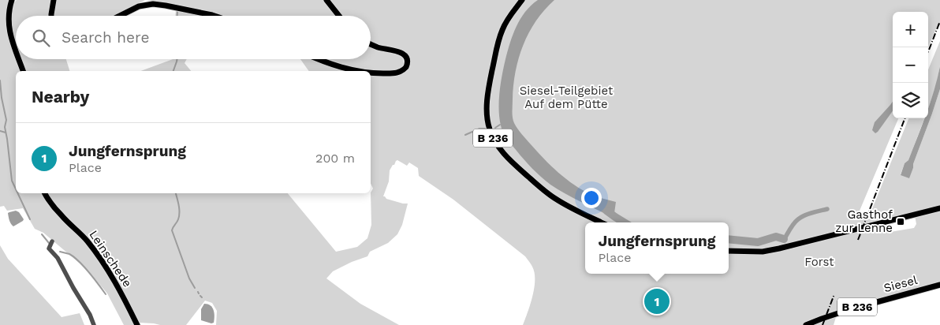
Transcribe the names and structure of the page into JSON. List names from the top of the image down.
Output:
{
  "streets": {
    "main road": ["B 236", "Leinschede", "Siesel"]
  },
  "parks": ["Siesel-Teilgebiet Auf dem Pütte", "Forst"],
  "places": {
    "transit": ["Gasthof zur Lenne"]
  },
  "page": {
    "map_buttons": ["+", "−"],
    "search": "Search here",
    "heading": "Nearby",
    "list": [
      {
        "mark": "1",
        "name": "Jungfernsprung",
        "note": "Place",
        "value": "200 m"
      }
    ],
    "popup": ["Jungfernsprung", "Place"],
    "pins": "1"
  }
}
